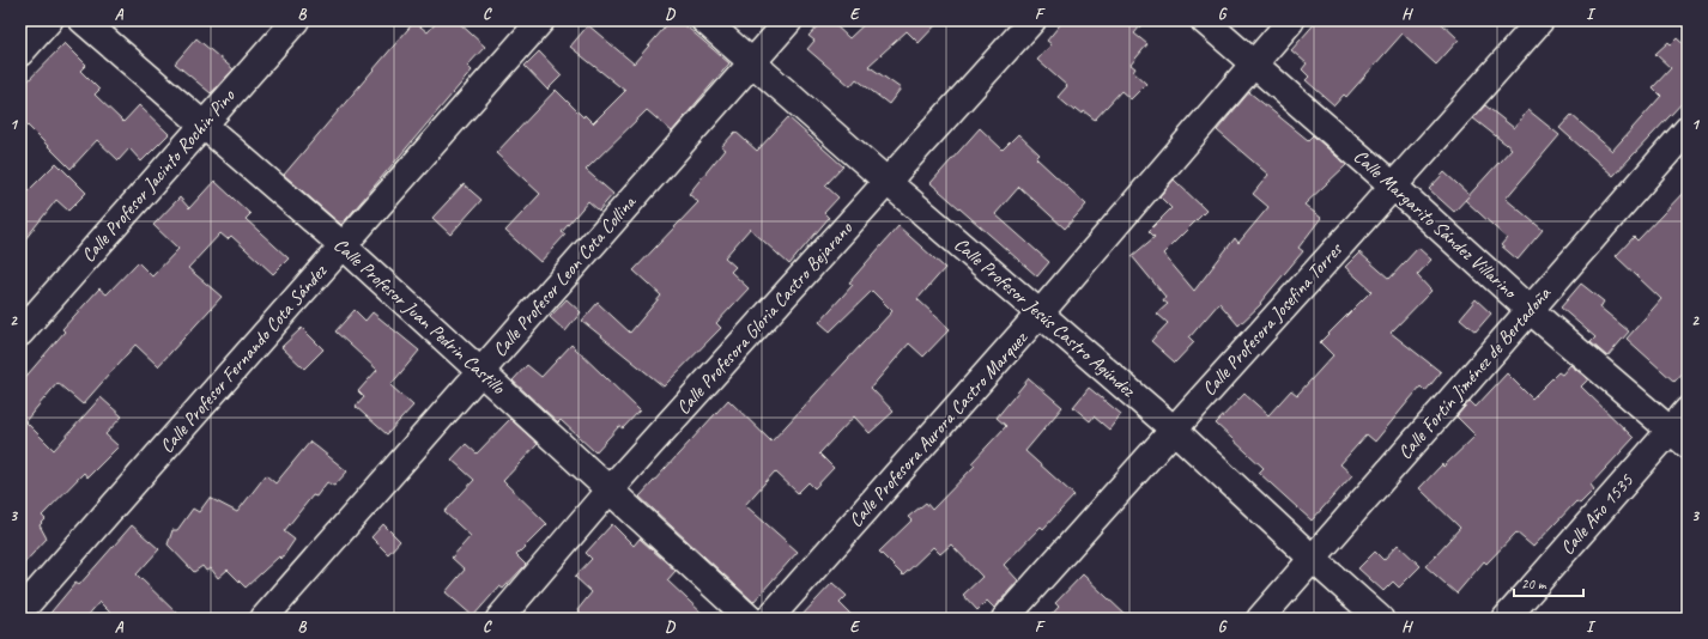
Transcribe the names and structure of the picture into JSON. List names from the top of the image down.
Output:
{
  "streets": {
    "street": [
      "Calle Profesor Jacinto Rochin Pino",
      "Calle Margarito Sández Villarino",
      "Calle Profesor Leon Cota Collina",
      "Calle Profesor Juan Pedrin Castillo",
      "Calle Profesor Jesús Castro Agúndez",
      "Calle Profesora Gloria Castro Bejarano",
      "Calle Profesora Josefina Torres",
      "Calle Profesor Fernando Cota Sández",
      "Calle Fortín Jiménez de Bertadoña",
      "Calle Profesora Aurora Castro Marquez",
      "Calle Año 1535"
    ]
  },
  "crossings": [
    ["Calle Profesor Jacinto Rochin Pino", "Calle Profesor Juan Pedrin Castillo"],
    ["Calle Margarito Sández Villarino", "Calle Profesora Josefina Torres"],
    ["Calle Margarito Sández Villarino", "Calle Fortín Jiménez de Bertadoña"],
    ["Calle Margarito Sández Villarino", "Calle Profesora Aurora Castro Marquez"],
    ["Calle Margarito Sández Villarino", "Calle Año 1535"],
    ["Calle Profesor Leon Cota Collina", "Calle Profesor Juan Pedrin Castillo"],
    ["Calle Profesor Leon Cota Collina", "Calle Profesor Jesús Castro Agúndez"],
    ["Calle Profesor Juan Pedrin Castillo", "Calle Profesora Gloria Castro Bejarano"],
    ["Calle Profesor Juan Pedrin Castillo", "Calle Profesor Fernando Cota Sández"],
    ["Calle Profesor Jesús Castro Agúndez", "Calle Profesora Gloria Castro Bejarano"],
    ["Calle Profesor Jesús Castro Agúndez", "Calle Profesora Josefina Torres"],
    ["Calle Profesor Jesús Castro Agúndez", "Calle Fortín Jiménez de Bertadoña"],
    ["Calle Profesor Jesús Castro Agúndez", "Calle Profesora Aurora Castro Marquez"]
  ],
  "scale_bar": "20 m",
  "grid": {
    "columns": [
      "A",
      "B",
      "C",
      "D",
      "E",
      "F",
      "G",
      "H",
      "I"
    ],
    "rows": ["1", "2", "3"]
  }
}
